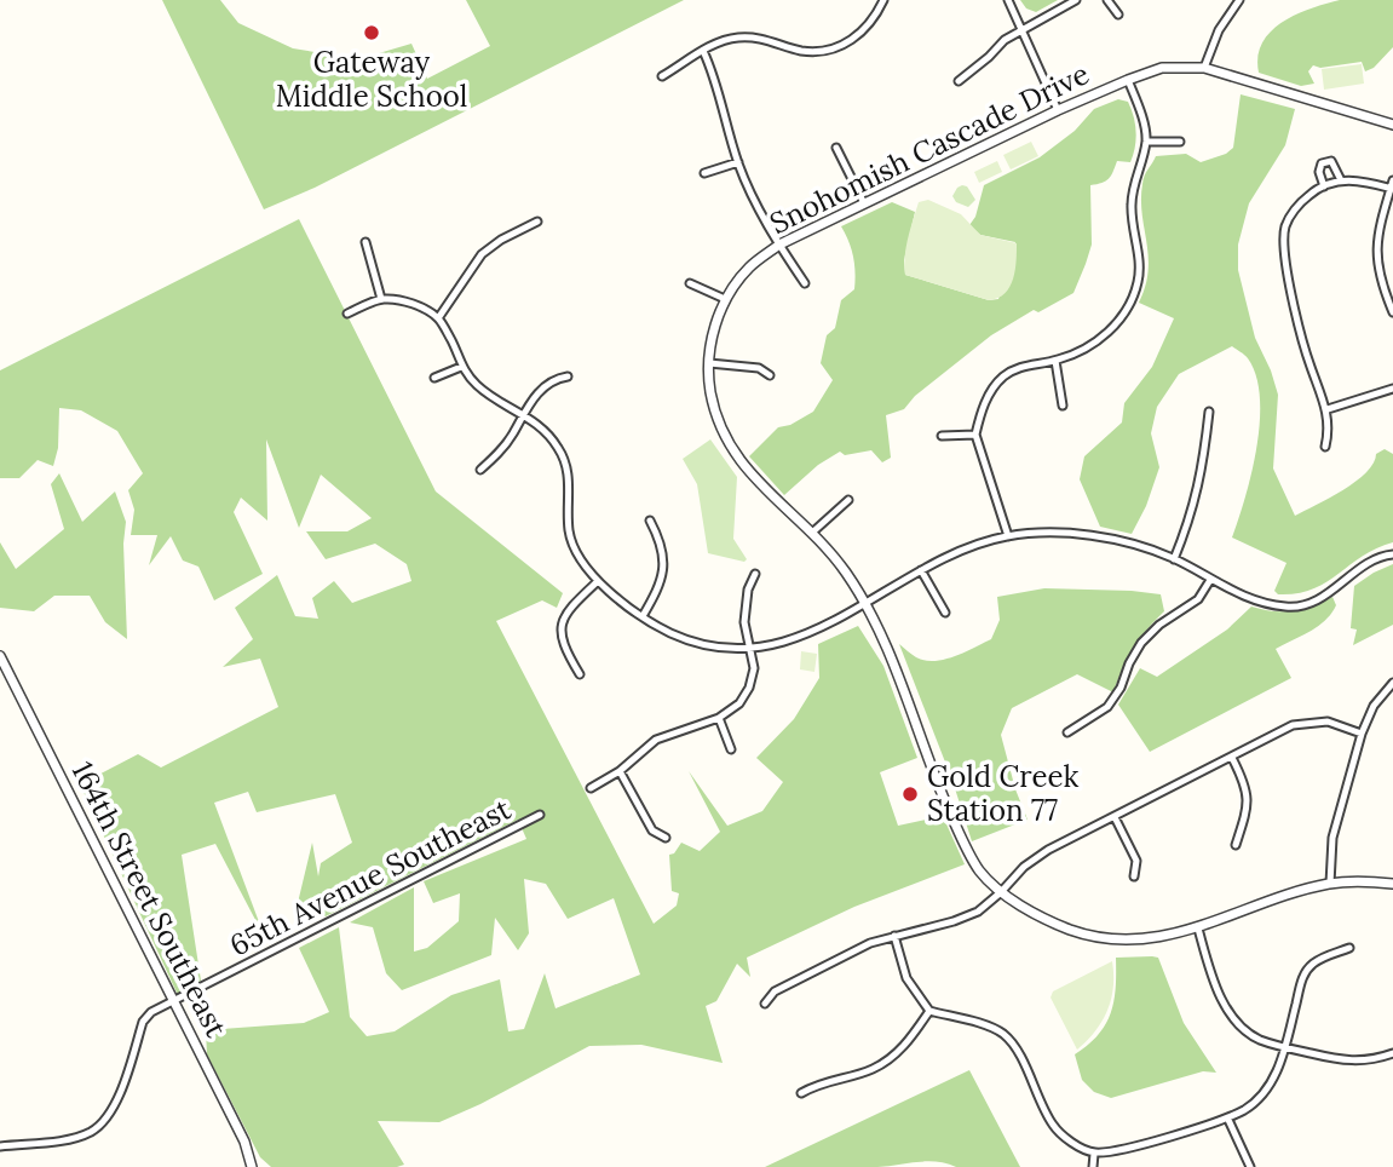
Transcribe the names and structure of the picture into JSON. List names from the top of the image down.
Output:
{
  "streets": {
    "street": ["Snohomish Cascade Drive", "65th Avenue Southeast", "164th Street Southeast"]
  },
  "crossings": [
    ["65th Avenue Southeast", "164th Street Southeast"]
  ],
  "places": ["Gateway Middle School", "Gold Creek Station 77"]
}
